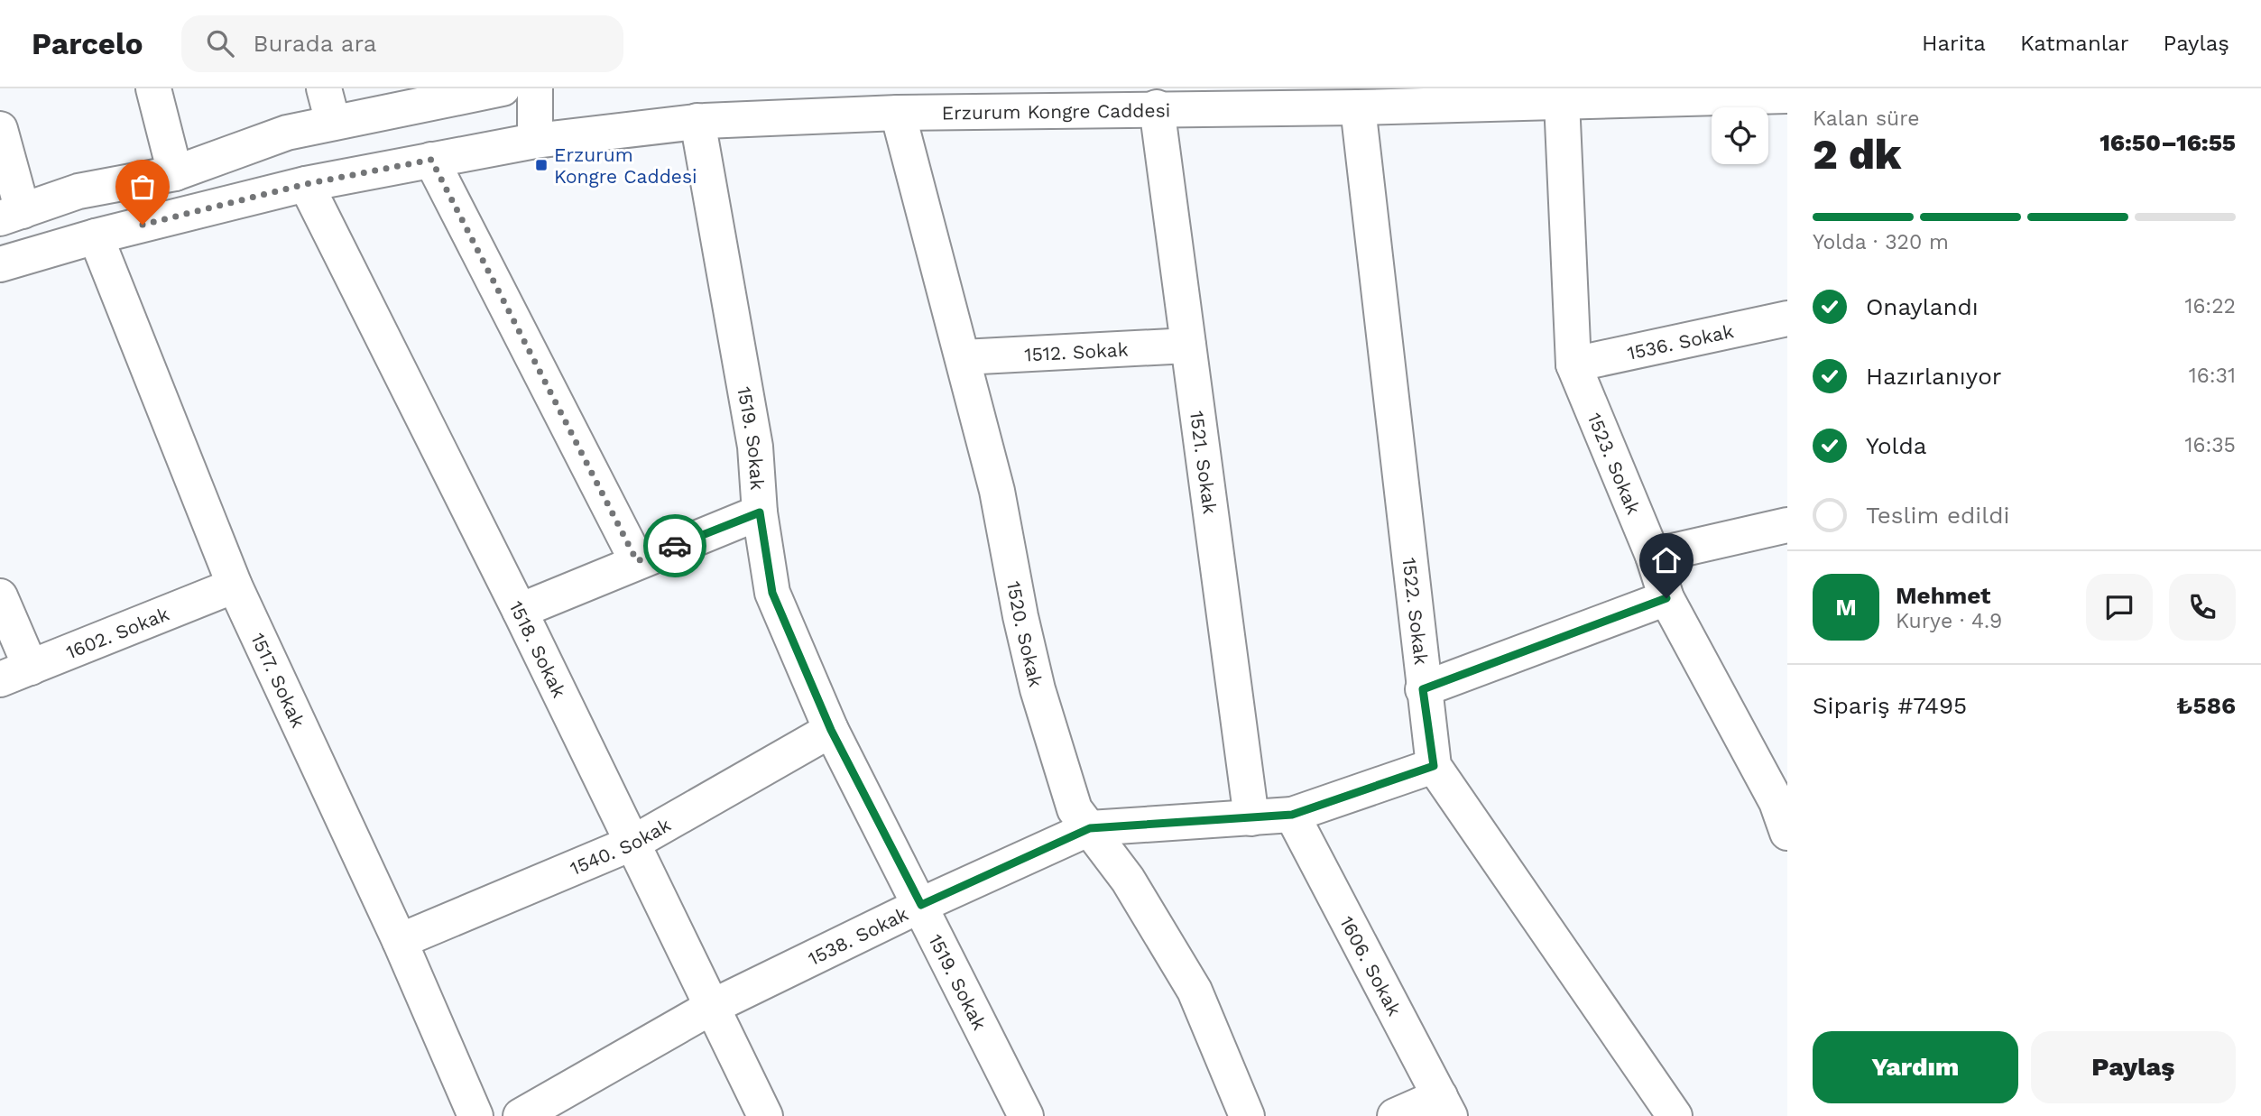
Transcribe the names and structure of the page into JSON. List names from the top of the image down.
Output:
{
  "streets": {
    "street": [
      "Erzurum Kongre Caddesi",
      "1536. Sokak",
      "1512. Sokak",
      "1519. Sokak",
      "1521. Sokak",
      "1523. Sokak",
      "1522. Sokak",
      "1602. Sokak",
      "1520. Sokak",
      "1518. Sokak",
      "1517. Sokak",
      "1540. Sokak",
      "1538. Sokak",
      "1606. Sokak"
    ]
  },
  "crossings": [
    ["Erzurum Kongre Caddesi", "1519. Sokak"],
    ["Erzurum Kongre Caddesi", "1521. Sokak"],
    ["Erzurum Kongre Caddesi", "1523. Sokak"],
    ["Erzurum Kongre Caddesi", "1522. Sokak"],
    ["Erzurum Kongre Caddesi", "1520. Sokak"],
    ["Erzurum Kongre Caddesi", "1518. Sokak"],
    ["Erzurum Kongre Caddesi", "1517. Sokak"],
    ["1536. Sokak", "1523. Sokak"],
    ["1512. Sokak", "1521. Sokak"],
    ["1512. Sokak", "1520. Sokak"],
    ["1519. Sokak", "1540. Sokak"],
    ["1519. Sokak", "1538. Sokak"],
    ["1521. Sokak", "1538. Sokak"],
    ["1522. Sokak", "1538. Sokak"],
    ["1602. Sokak", "1517. Sokak"],
    ["1520. Sokak", "1538. Sokak"],
    ["1518. Sokak", "1540. Sokak"],
    ["1518. Sokak", "1538. Sokak"],
    ["1517. Sokak", "1540. Sokak"],
    ["1538. Sokak", "1606. Sokak"]
  ],
  "places": {
    "transit": ["Erzurum Kongre Caddesi"]
  },
  "page": {
    "header": "Parcelo",
    "search": "Burada ara",
    "nav": ["Harita", "Katmanlar", "Paylaş"],
    "heading": ["2 dk", "Kalan süre", "16:50–16:55"],
    "panel": [
      "Mehmet",
      "Kurye · 4.9",
      "Sipariş #7495",
      "₺586"
    ],
    "bar": "Yolda · 320 m",
    "list": [
      ["Onaylandı", "16:22"],
      ["Hazırlanıyor", "16:31"],
      ["Yolda", "16:35"],
      "Teslim edildi"
    ],
    "round": "M",
    "buttons": ["Yardım", "Paylaş"]
  }
}
